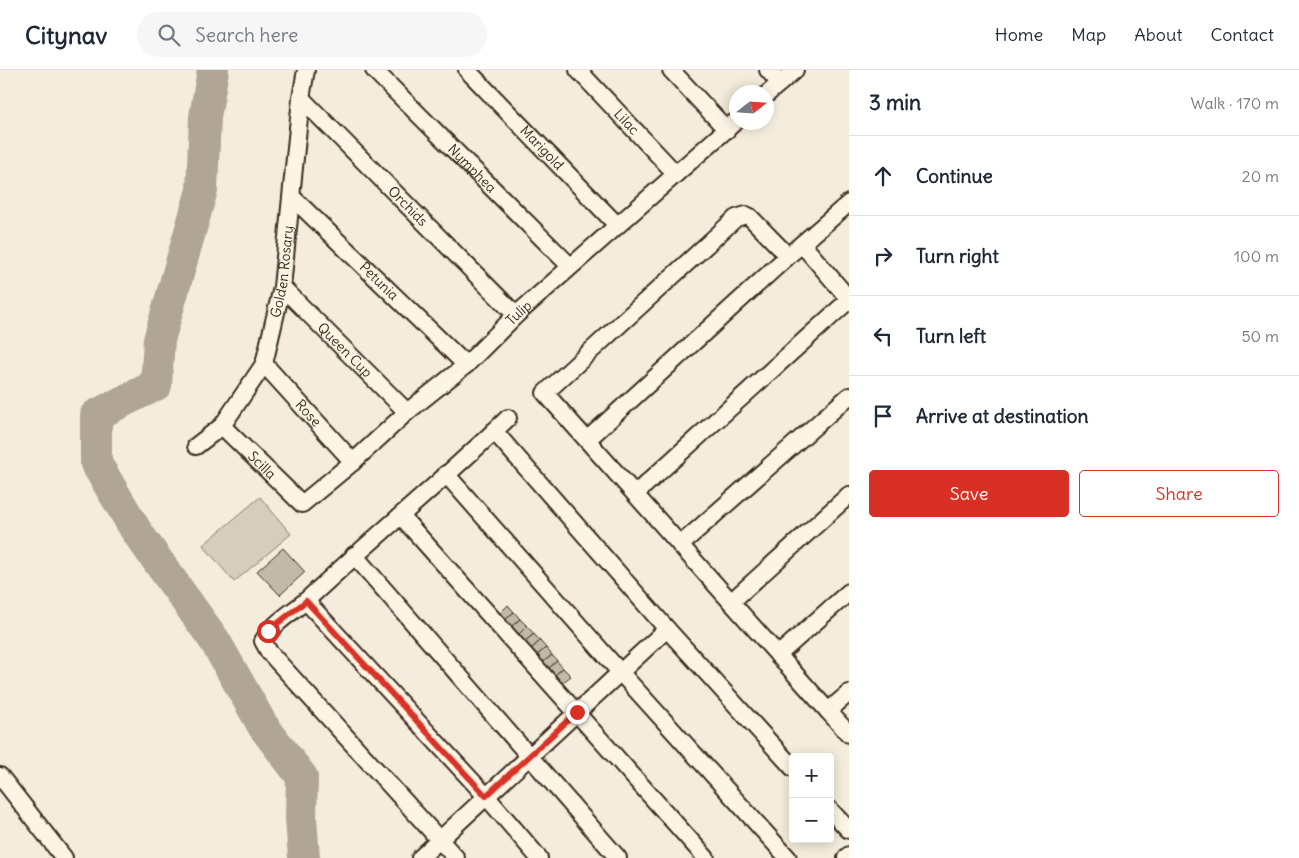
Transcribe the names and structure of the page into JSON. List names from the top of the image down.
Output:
{
  "streets": {
    "street": [
      "Lilac",
      "Marigold",
      "Nymphea",
      "Orchids",
      "Golden Rosary",
      "Petunia",
      "Tulip",
      "Queen Cup",
      "Rose",
      "Scilla"
    ]
  },
  "crossings": [
    ["Lilac", "Tulip"],
    ["Marigold", "Tulip"],
    ["Nymphea", "Tulip"],
    ["Orchids", "Golden Rosary"],
    ["Orchids", "Tulip"],
    ["Golden Rosary", "Petunia"],
    ["Golden Rosary", "Queen Cup"],
    ["Golden Rosary", "Rose"],
    ["Golden Rosary", "Scilla"],
    ["Petunia", "Tulip"],
    ["Tulip", "Queen Cup"],
    ["Tulip", "Rose"],
    ["Tulip", "Scilla"]
  ],
  "north": "right",
  "page": {
    "header": "Citynav",
    "search": "Search here",
    "nav": [
      "Home",
      "Map",
      "About",
      "Contact"
    ],
    "heading": ["3 min", "Walk · 170 m"],
    "list": [
      ["Continue", "20 m"],
      ["Turn right", "100 m"],
      ["Turn left", "50 m"],
      "Arrive at destination"
    ],
    "buttons": ["Save", "Share"],
    "map_buttons": ["+", "−"]
  }
}
